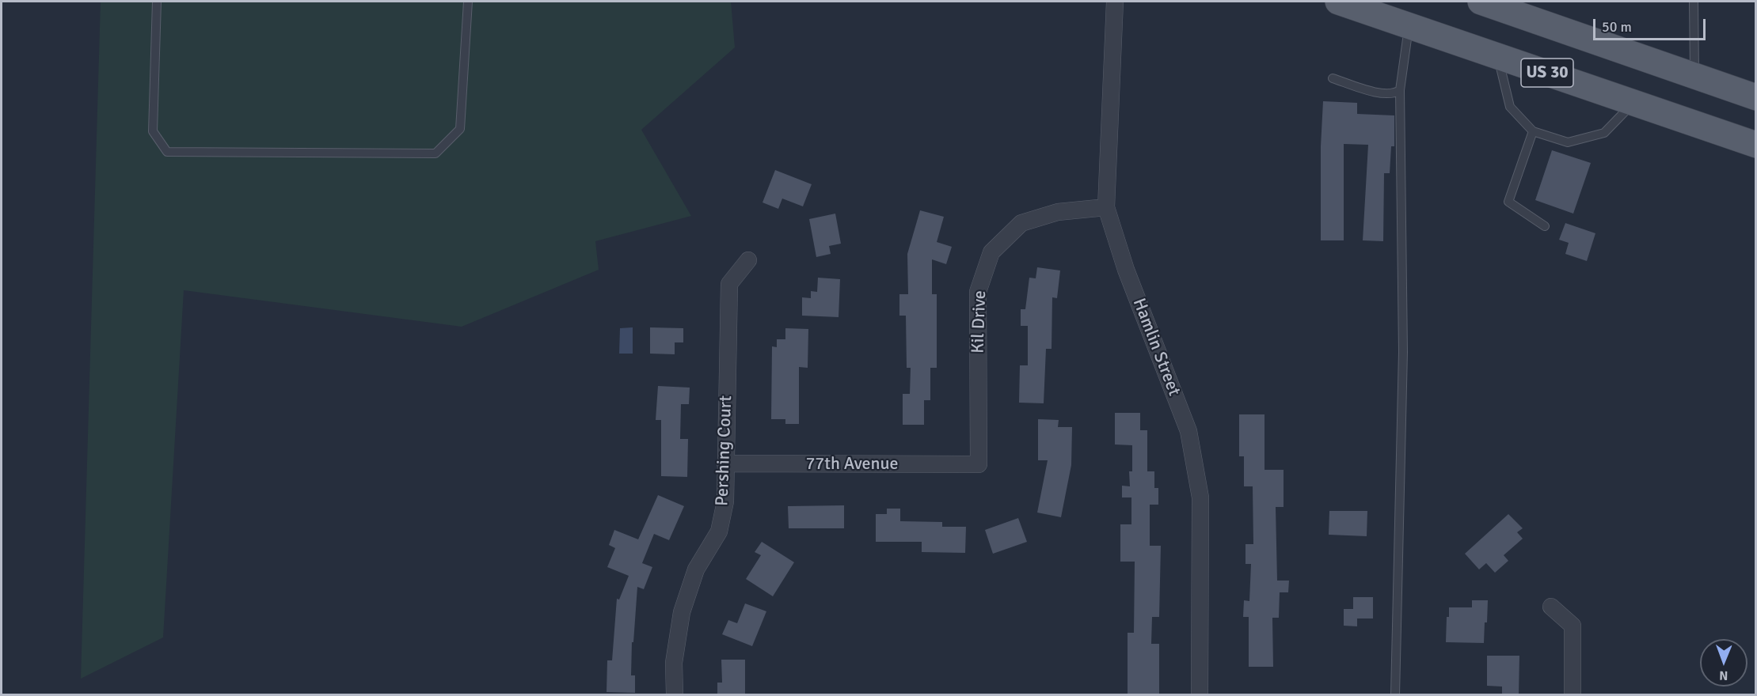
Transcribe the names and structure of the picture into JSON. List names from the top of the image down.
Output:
{
  "streets": {
    "main road": ["US 30"],
    "street": [
      "Kil Drive",
      "Hamlin Street",
      "Pershing Court",
      "77th Avenue"
    ]
  },
  "crossings": [
    ["Kil Drive", "Hamlin Street"],
    ["Kil Drive", "77th Avenue"],
    ["Pershing Court", "77th Avenue"]
  ],
  "scale_bar": "50 m",
  "north": "bottom"
}
